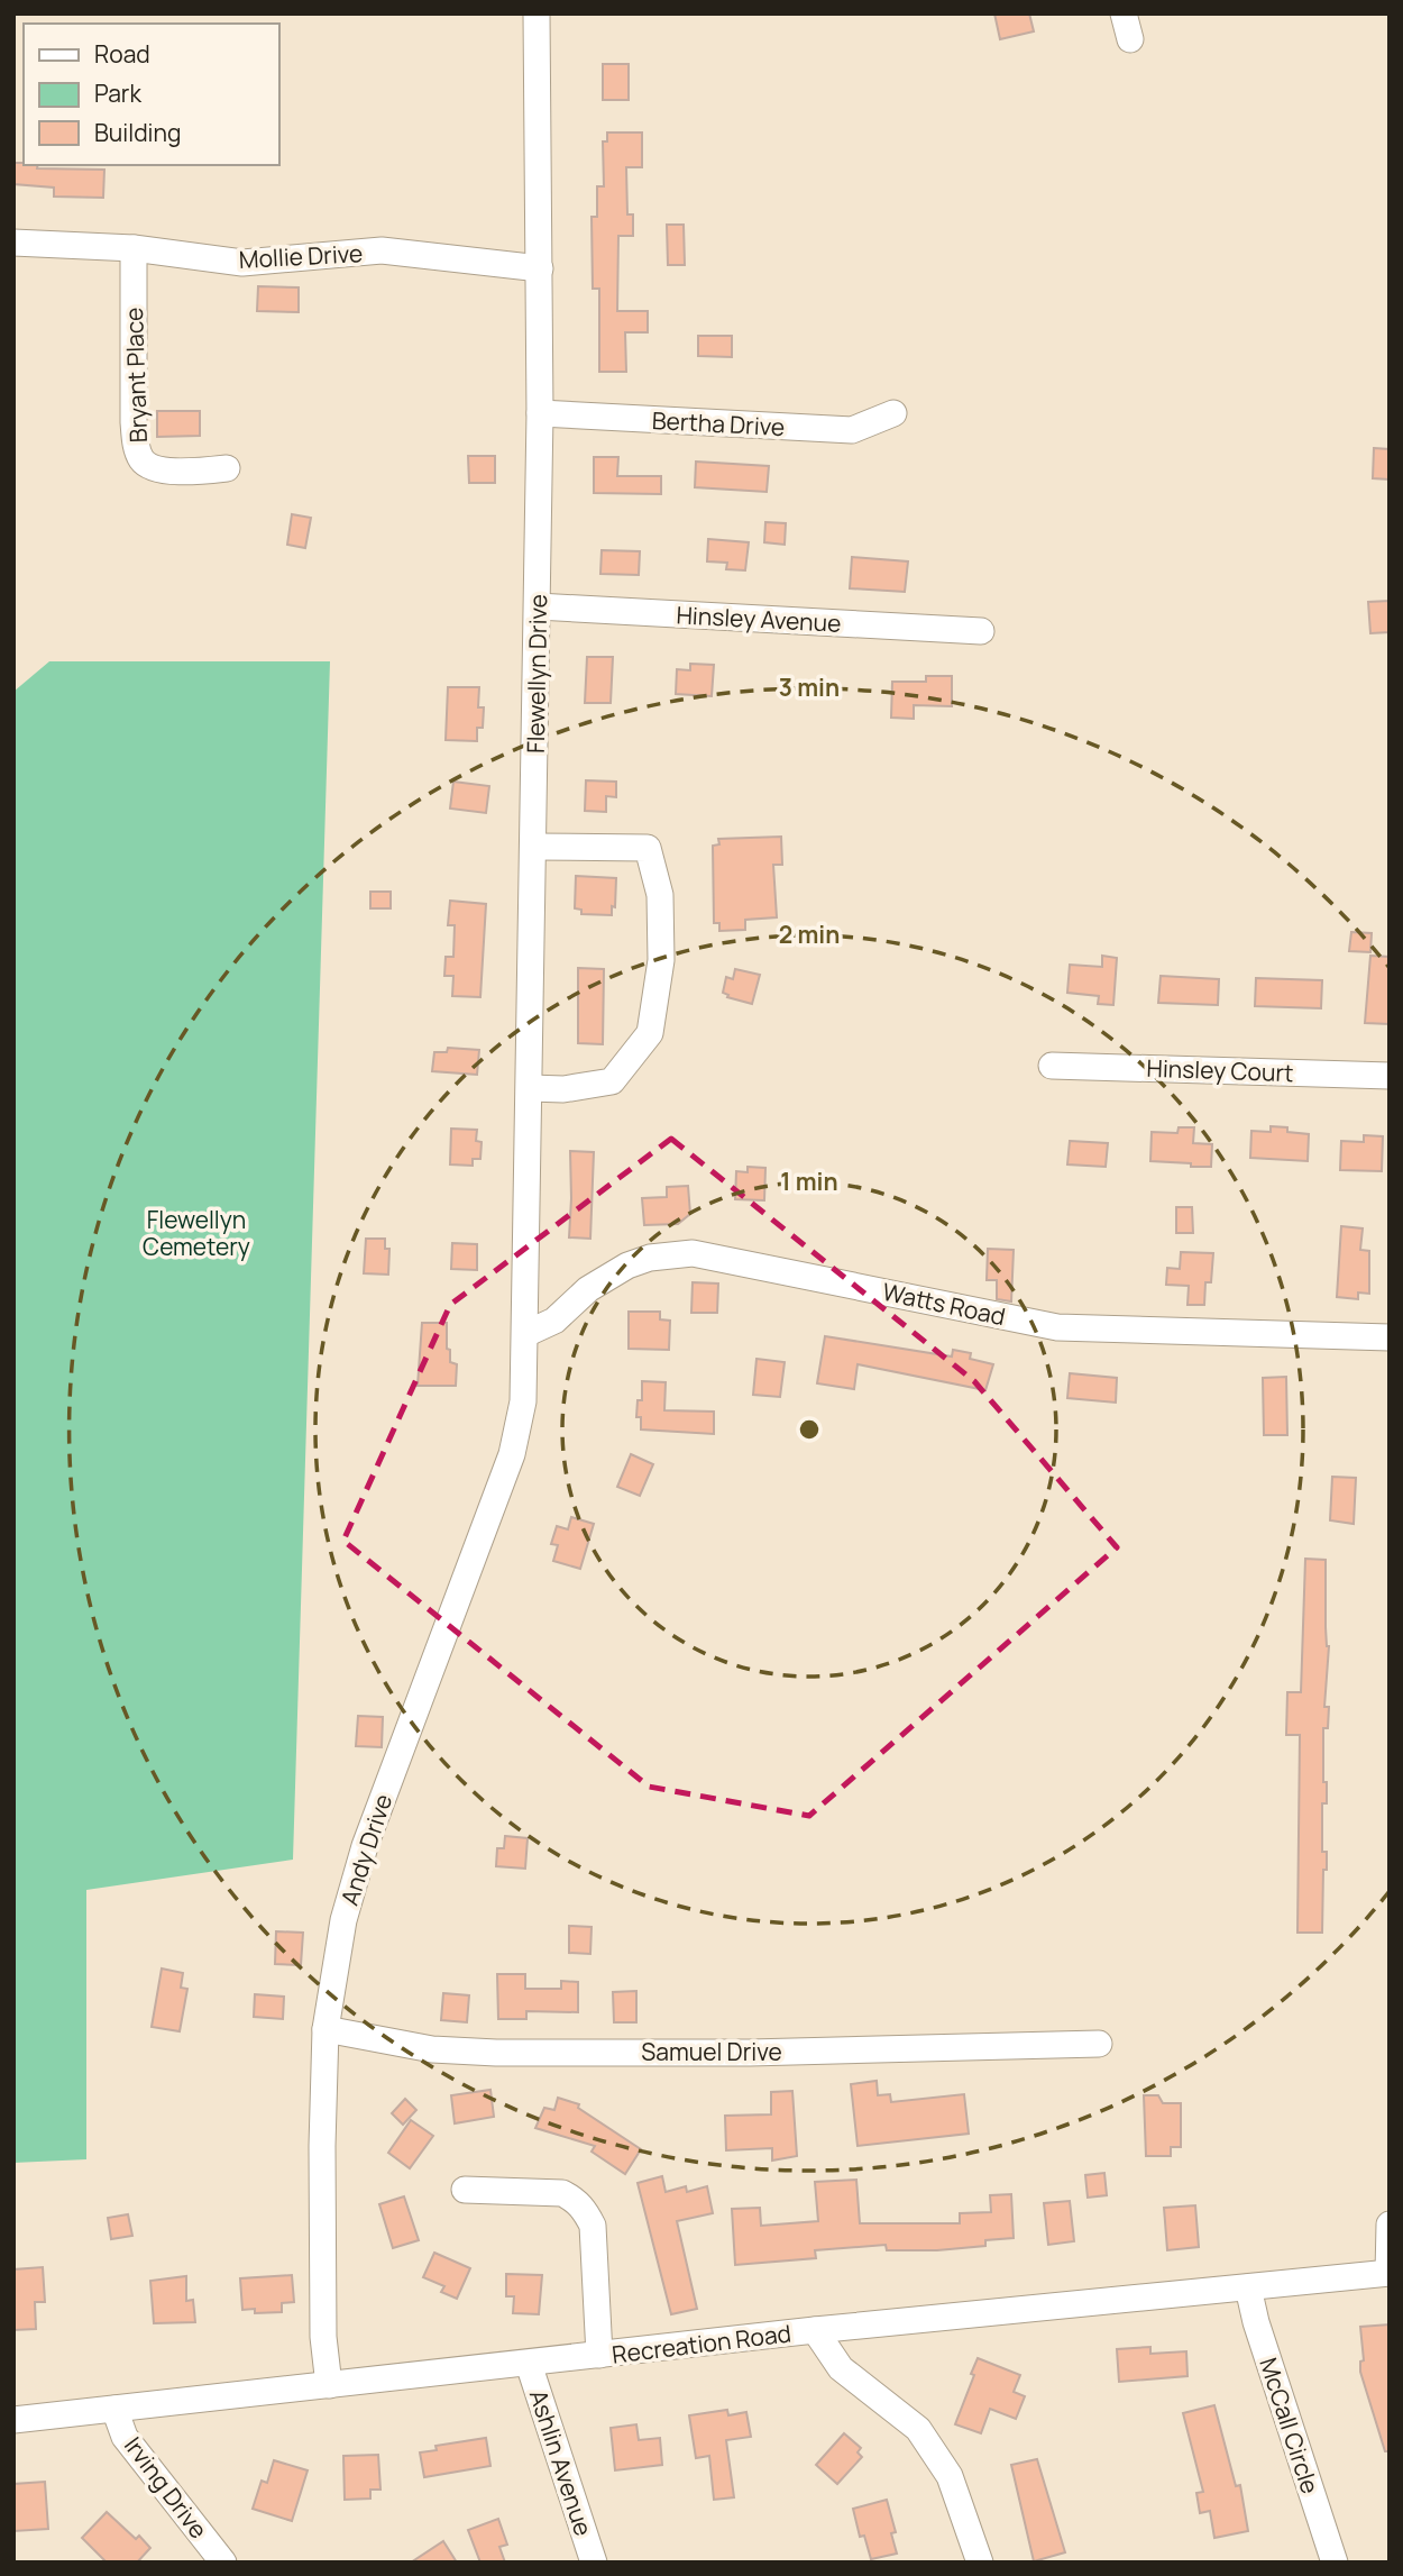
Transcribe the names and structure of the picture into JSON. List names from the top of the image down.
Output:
{
  "streets": {
    "street": [
      "Mollie Drive",
      "Bryant Place",
      "Bertha Drive",
      "Hinsley Avenue",
      "Flewellyn Drive",
      "Hinsley Court",
      "Watts Road",
      "Andy Drive",
      "Samuel Drive",
      "Recreation Road",
      "McCall Circle",
      "Ashlin Avenue",
      "Irving Drive"
    ]
  },
  "crossings": [
    ["Mollie Drive", "Bryant Place"],
    ["Mollie Drive", "Flewellyn Drive"],
    ["Bertha Drive", "Flewellyn Drive"],
    ["Hinsley Avenue", "Flewellyn Drive"],
    ["Flewellyn Drive", "Watts Road"],
    ["Flewellyn Drive", "Andy Drive"],
    ["Watts Road", "Andy Drive"],
    ["Andy Drive", "Samuel Drive"],
    ["Andy Drive", "Recreation Road"],
    ["Recreation Road", "McCall Circle"],
    ["Recreation Road", "Ashlin Avenue"],
    ["Recreation Road", "Irving Drive"]
  ],
  "parks": ["Flewellyn Cemetery"],
  "legend": ["Road", "Park", "Building"],
  "rings": ["3 min", "2 min", "1 min"]
}
